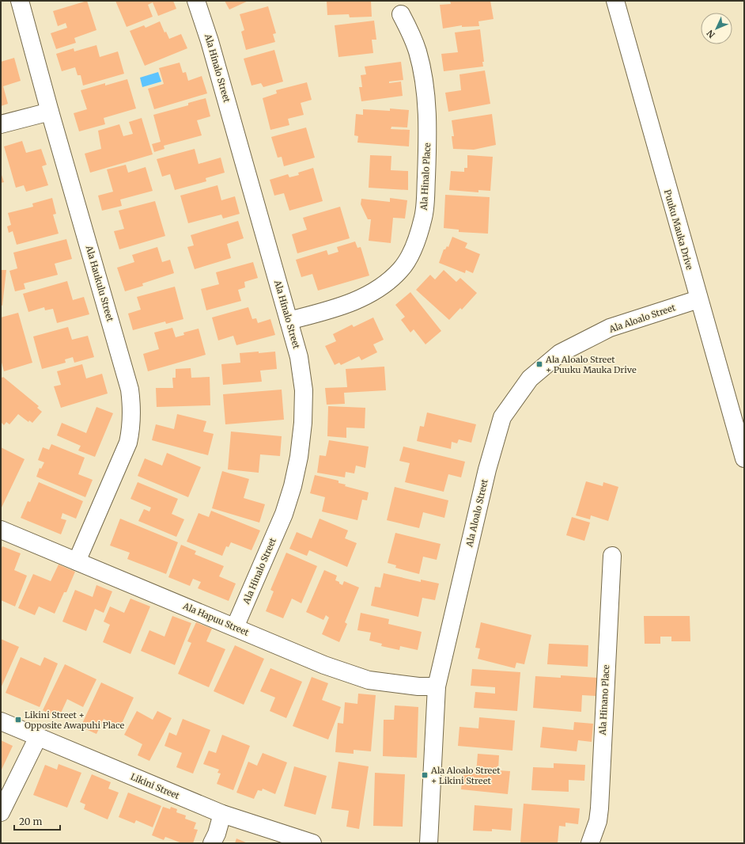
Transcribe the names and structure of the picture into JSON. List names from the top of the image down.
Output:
{
  "streets": {
    "street": [
      "Ala Hinalo Street",
      "Ala Hinalo Place",
      "Puuku Mauka Drive",
      "Ala Haukulu Street",
      "Ala Aloalo Street",
      "Ala Hapuu Street",
      "Ala Hinano Place",
      "Likini Street"
    ]
  },
  "crossings": [
    ["Ala Hinalo Street", "Ala Hinalo Place"],
    ["Ala Hinalo Street", "Ala Hapuu Street"],
    ["Puuku Mauka Drive", "Ala Aloalo Street"],
    ["Ala Haukulu Street", "Ala Hapuu Street"],
    ["Ala Aloalo Street", "Ala Hapuu Street"]
  ],
  "places": {
    "transit": ["Ala Aloalo Street + Puuku Mauka Drive", "Likini Street + Opposite Awapuhi Place", "Ala Aloalo Street + Likini Street"]
  },
  "scale_bar": "20 m",
  "north": "bottom left"
}
